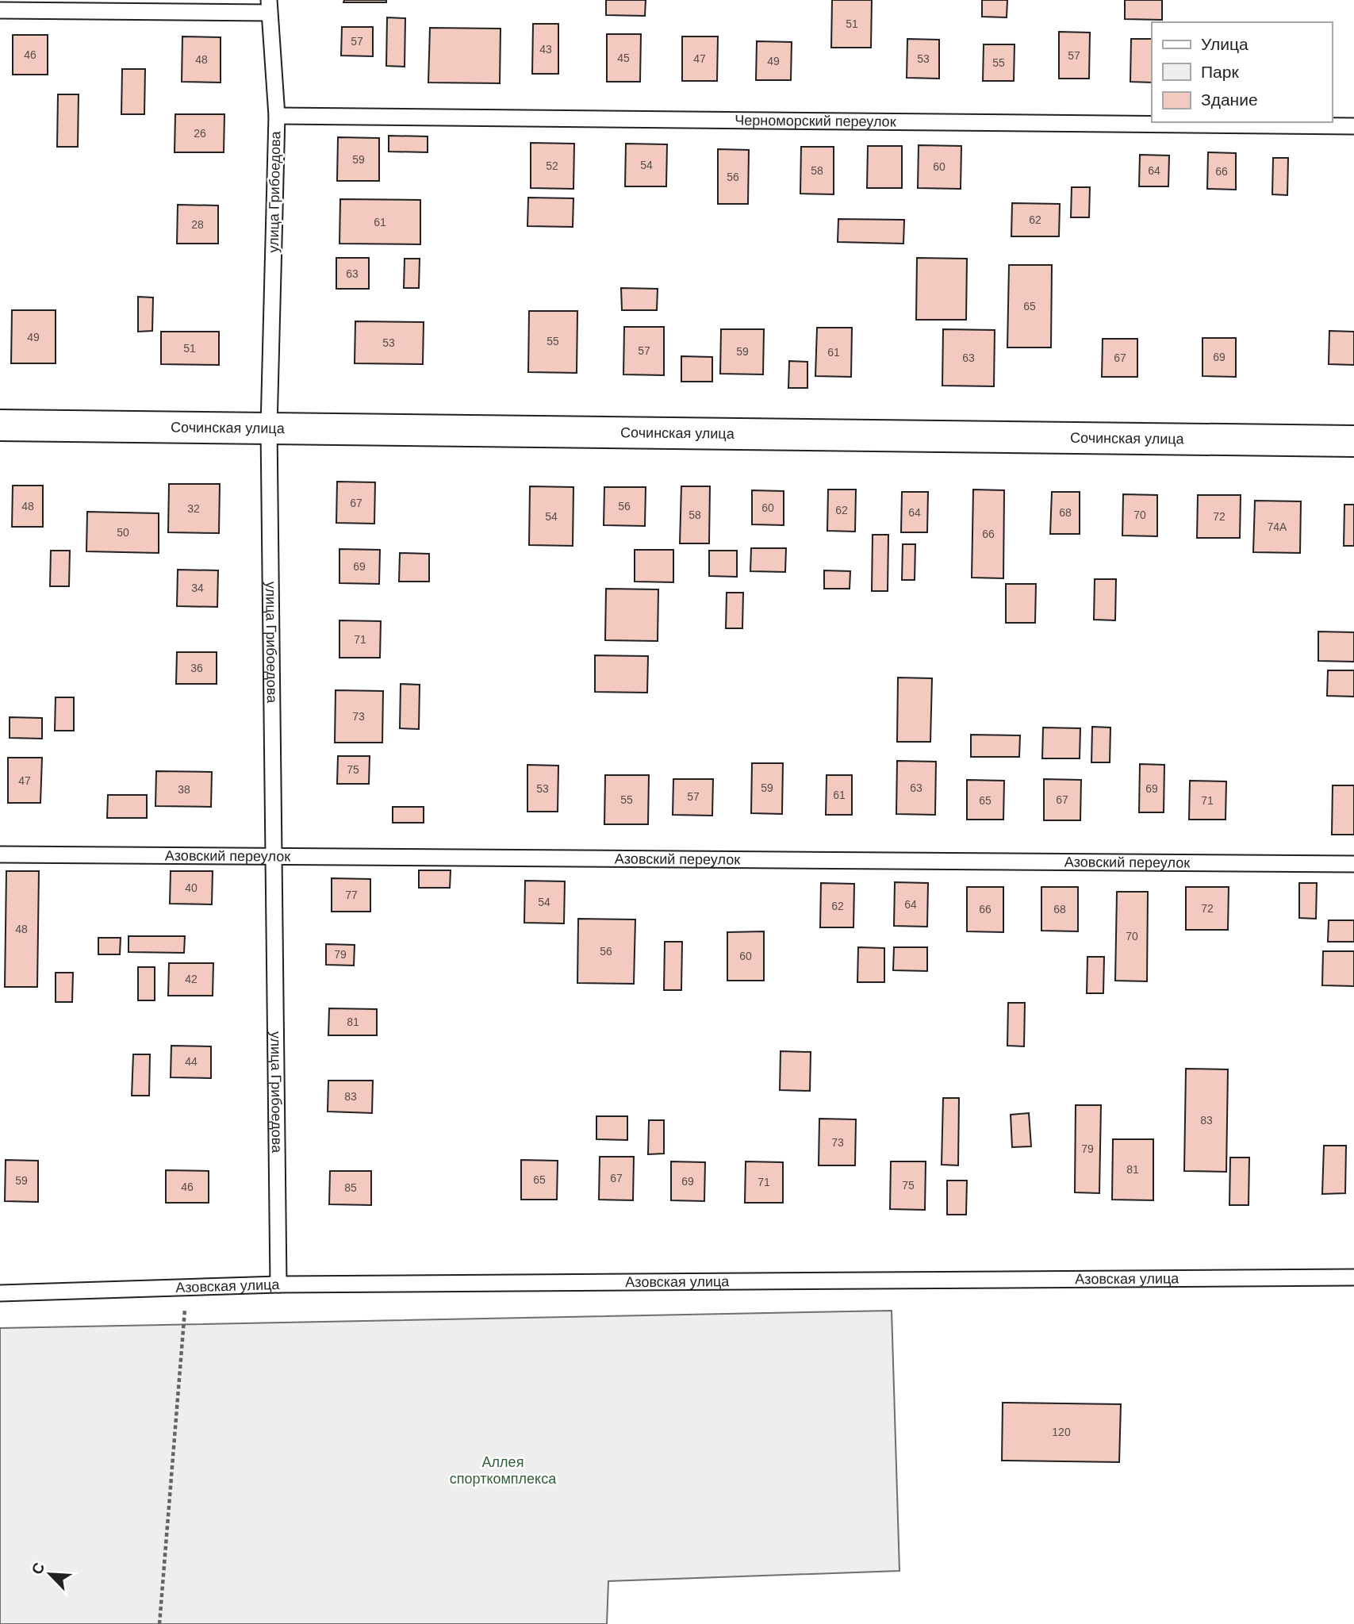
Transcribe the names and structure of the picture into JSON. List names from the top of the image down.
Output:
{
  "streets": {
    "main road": ["Сочинская улица"],
    "lane": [
      "Черноморский переулок",
      "улица Грибоедова",
      "Азовский переулок",
      "Азовская улица"
    ]
  },
  "crossings": [
    ["Черноморский переулок", "улица Грибоедова"],
    ["улица Грибоедова", "Сочинская улица"],
    ["улица Грибоедова", "Азовский переулок"],
    ["улица Грибоедова", "Азовская улица"]
  ],
  "parks": ["Аллея спорткомплекса"],
  "house_numbers": [
    "51",
    "57",
    "43",
    "46",
    "57",
    "45",
    "47",
    "53",
    "48",
    "49",
    "55",
    "26",
    "59",
    "54",
    "52",
    "60",
    "58",
    "64",
    "66",
    "56",
    "62",
    "61",
    "28",
    "63",
    "65",
    "49",
    "55",
    "53",
    "51",
    "57",
    "59",
    "61",
    "69",
    "63",
    "67",
    "67",
    "48",
    "56",
    "60",
    "32",
    "62",
    "64",
    "68",
    "58",
    "70",
    "54",
    "72",
    "74А",
    "50",
    "66",
    "69",
    "34",
    "71",
    "36",
    "73",
    "75",
    "47",
    "59",
    "63",
    "53",
    "69",
    "38",
    "61",
    "57",
    "55",
    "67",
    "65",
    "71",
    "40",
    "77",
    "54",
    "64",
    "62",
    "72",
    "66",
    "68",
    "48",
    "70",
    "56",
    "79",
    "60",
    "42",
    "81",
    "44",
    "83",
    "83",
    "73",
    "79",
    "81",
    "67",
    "65",
    "59",
    "69",
    "71",
    "75",
    "46",
    "85",
    "120"
  ],
  "legend": ["Улица", "Парк", "Здание"],
  "north": "top left"
}
